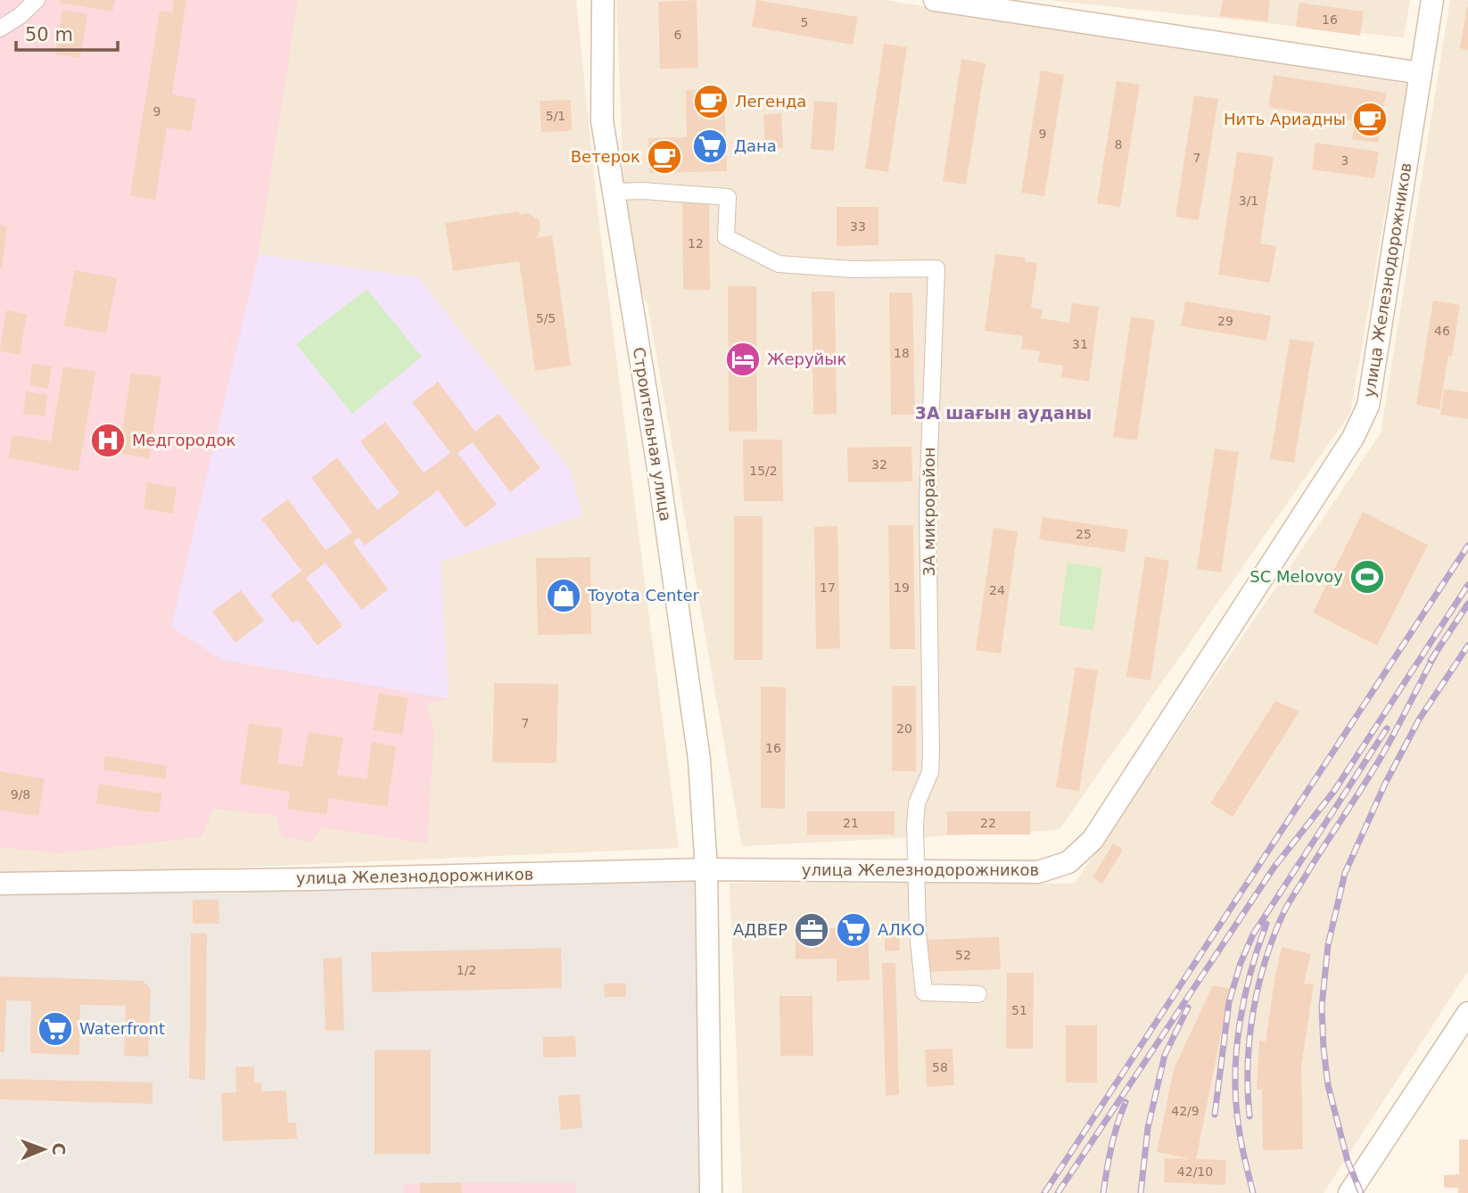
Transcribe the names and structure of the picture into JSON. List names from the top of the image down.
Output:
{
  "streets": {
    "street": ["улица Железнодорожников", "Строительная улица", "3А микрорайон"]
  },
  "crossings": [
    ["улица Железнодорожников", "Строительная улица"],
    ["улица Железнодорожников", "3А микрорайон"],
    ["Строительная улица", "3А микрорайон"]
  ],
  "districts": ["3А шағын ауданы"],
  "places": {
    "cafe": ["Легенда", "Нить Ариадны", "Ветерок"],
    "supermarket": ["Дана", "АЛКО", "Waterfront"],
    "hotel": ["Жеруйык"],
    "hospital": ["Медгородок"],
    "sports": ["SC Melovoy"],
    "shop": ["Toyota Center"],
    "office": ["АДВЕР"]
  },
  "house_numbers": [
    "16",
    "5",
    "6",
    "9",
    "5/1",
    "9",
    "8",
    "7",
    "3",
    "3/1",
    "33",
    "12",
    "5/5",
    "29",
    "46",
    "31",
    "18",
    "32",
    "15/2",
    "25",
    "17",
    "19",
    "24",
    "7",
    "20",
    "16",
    "9/8",
    "21",
    "22",
    "52",
    "1/2",
    "51",
    "58",
    "42/9",
    "42/10"
  ],
  "scale_bar": "50 m",
  "north": "right"
}
